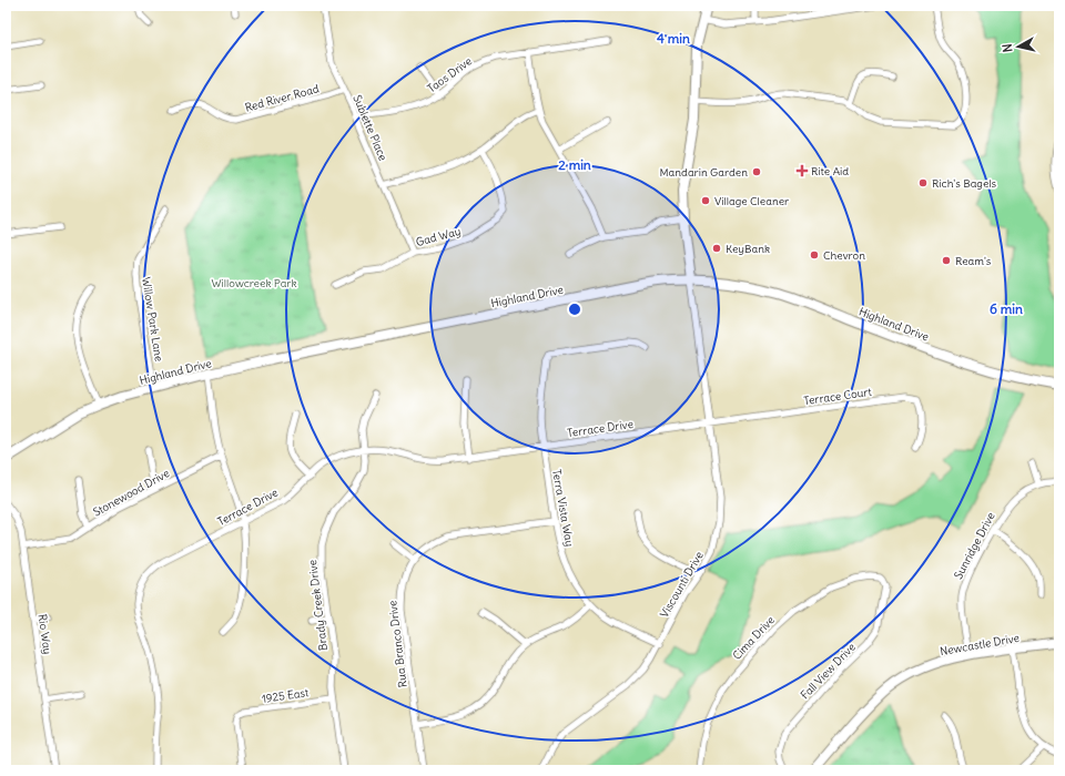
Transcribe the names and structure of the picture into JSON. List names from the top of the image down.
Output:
{
  "streets": {
    "main road": ["Highland Drive", "Newcastle Drive"],
    "street": [
      "Taos Drive",
      "Red River Road",
      "Sublette Place",
      "Gad Way",
      "Willow Park Lane",
      "Terrace Court",
      "Terrace Drive",
      "Stonewood Drive",
      "Terra Vista Way",
      "Sunridge Drive",
      "Viscounti Drive",
      "Brady Creek Drive",
      "Rio Way",
      "Cima Drive",
      "Rua Branco Drive",
      "Fall View Drive",
      "1925 East"
    ]
  },
  "crossings": [
    ["Taos Drive", "Sublette Place"],
    ["Red River Road", "Sublette Place"],
    ["Sublette Place", "Gad Way"],
    ["Highland Drive", "Willow Park Lane"],
    ["Highland Drive", "Viscounti Drive"],
    ["Terrace Court", "Terrace Drive"],
    ["Terrace Court", "Viscounti Drive"],
    ["Terrace Drive", "Terra Vista Way"],
    ["Terrace Drive", "Viscounti Drive"],
    ["Terrace Drive", "Brady Creek Drive"],
    ["Stonewood Drive", "Rio Way"],
    ["Terra Vista Way", "Viscounti Drive"],
    ["Terra Vista Way", "Rua Branco Drive"],
    ["Sunridge Drive", "Newcastle Drive"],
    ["Brady Creek Drive", "1925 East"],
    ["Cima Drive", "Fall View Drive"]
  ],
  "parks": ["Willowcreek Park"],
  "places": {
    "health": ["Rite Aid"],
    "other": [
      "Mandarin Garden",
      "Rich's Bagels",
      "Village Cleaner",
      "KeyBank",
      "Chevron",
      "Ream's"
    ]
  },
  "north": "left",
  "rings": ["4 min", "2 min", "6 min"]
}
